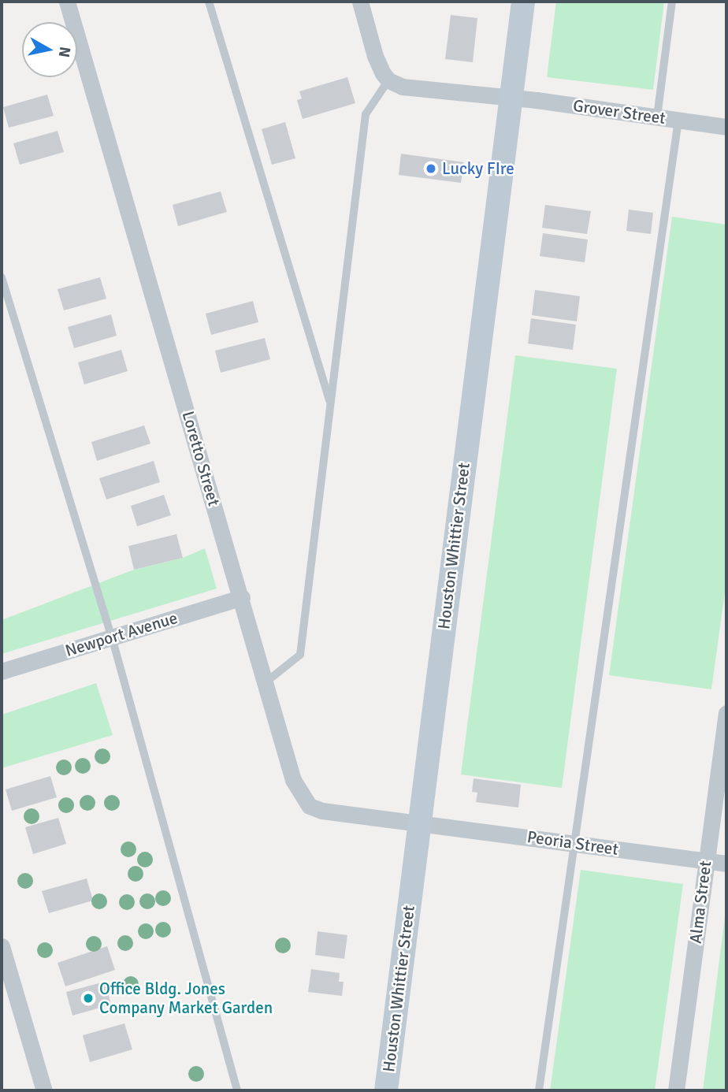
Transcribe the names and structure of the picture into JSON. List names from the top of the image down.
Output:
{
  "streets": {
    "street": [
      "Grover Street",
      "Loretto Street",
      "Houston Whittier Street",
      "Newport Avenue",
      "Peoria Street",
      "Alma Street"
    ]
  },
  "crossings": [
    ["Grover Street", "Houston Whittier Street"],
    ["Loretto Street", "Houston Whittier Street"],
    ["Loretto Street", "Newport Avenue"],
    ["Loretto Street", "Peoria Street"],
    ["Houston Whittier Street", "Peoria Street"],
    ["Peoria Street", "Alma Street"]
  ],
  "places": ["Lucky FIre", "Office Bldg. Jones Company Market Garden"],
  "north": "right"
}
